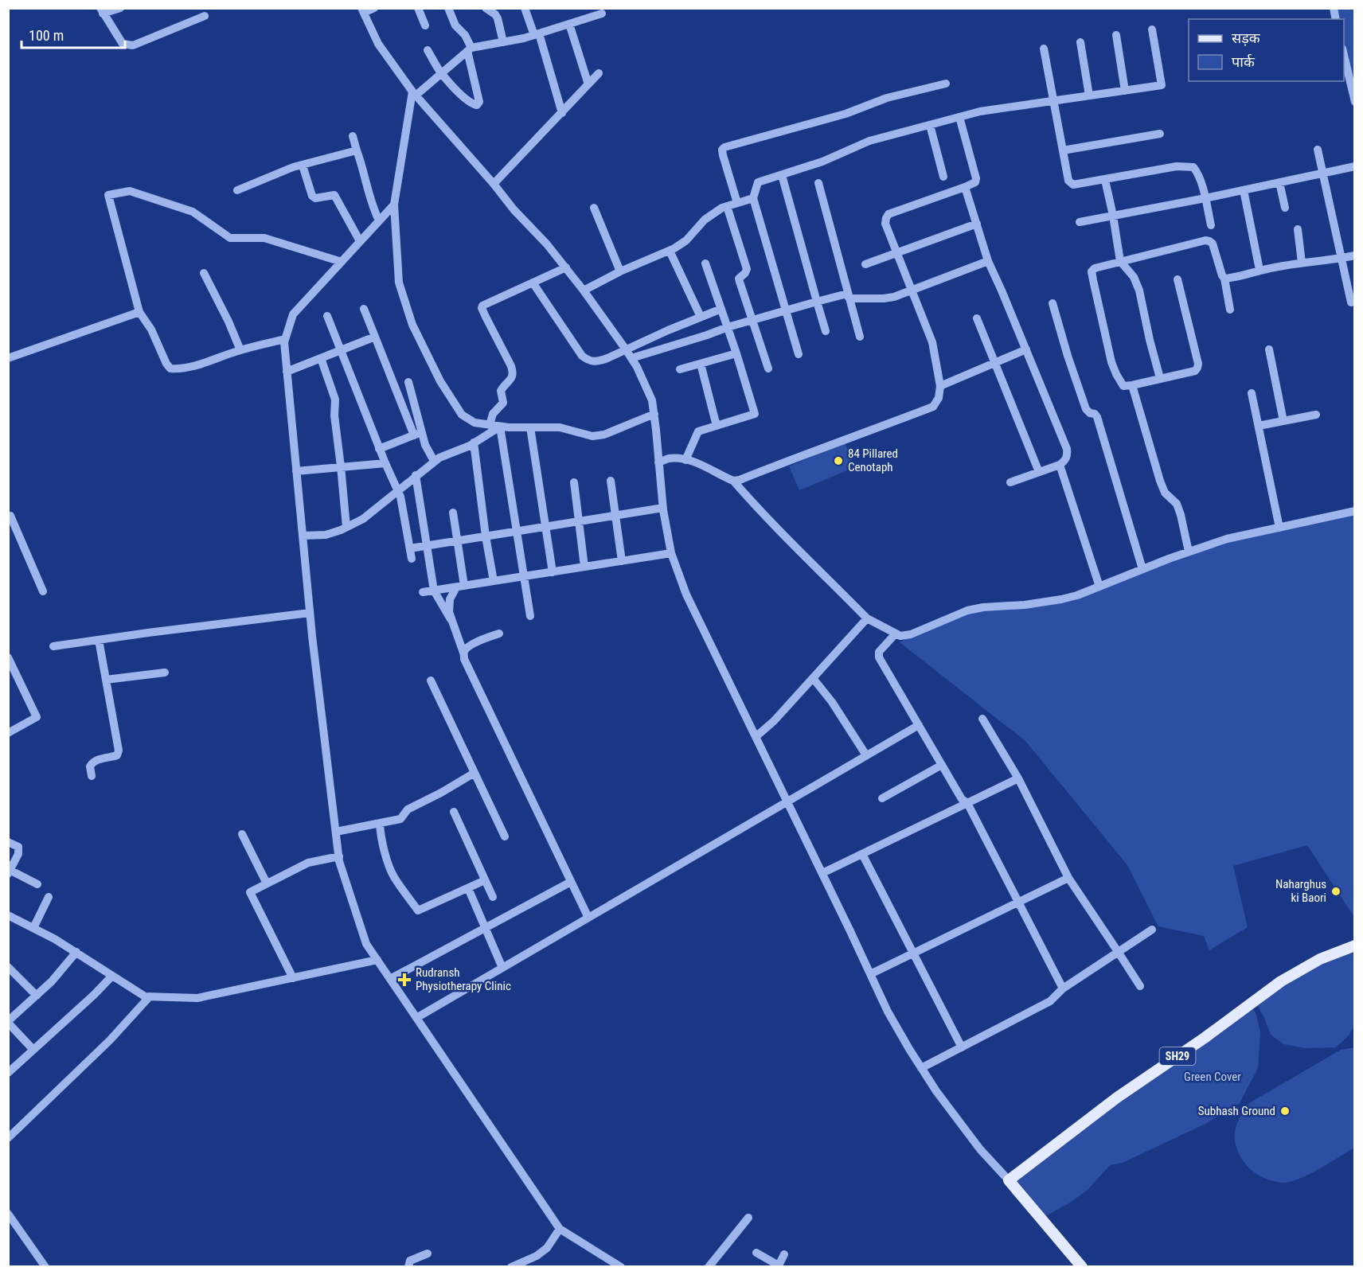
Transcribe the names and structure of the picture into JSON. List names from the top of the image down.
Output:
{
  "streets": {
    "main road": ["SH29"]
  },
  "parks": ["Green Cover"],
  "places": {
    "other": ["84 Pillared Cenotaph", "Naharghus ki Baori", "Subhash Ground"],
    "health": ["Rudransh Physiotherapy Clinic"]
  },
  "legend": ["सड़क", "पार्क"],
  "scale_bar": "100 m"
}
